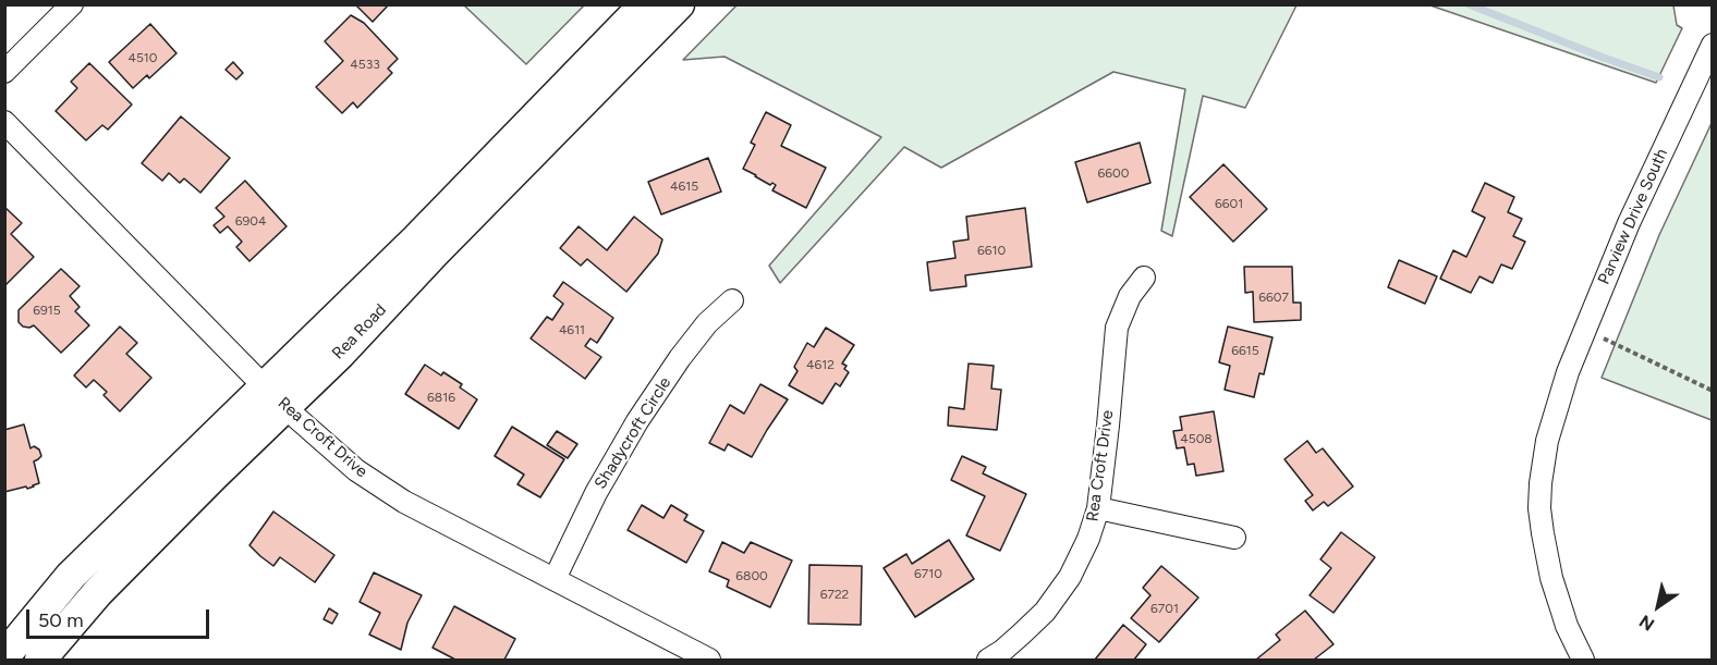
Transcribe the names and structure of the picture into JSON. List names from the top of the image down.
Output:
{
  "streets": {
    "main road": ["Rea Road"],
    "street": ["Parview Drive South", "Shadycroft Circle", "Rea Croft Drive"]
  },
  "crossings": [
    ["Rea Road", "Rea Croft Drive"],
    ["Shadycroft Circle", "Rea Croft Drive"]
  ],
  "house_numbers": [
    "4510",
    "4533",
    "6600",
    "4615",
    "6601",
    "6904",
    "6610",
    "6607",
    "6915",
    "4611",
    "6615",
    "4612",
    "6816",
    "4508",
    "6710",
    "6800",
    "6722",
    "6701"
  ],
  "scale_bar": "50 m",
  "north": "bottom left"
}
